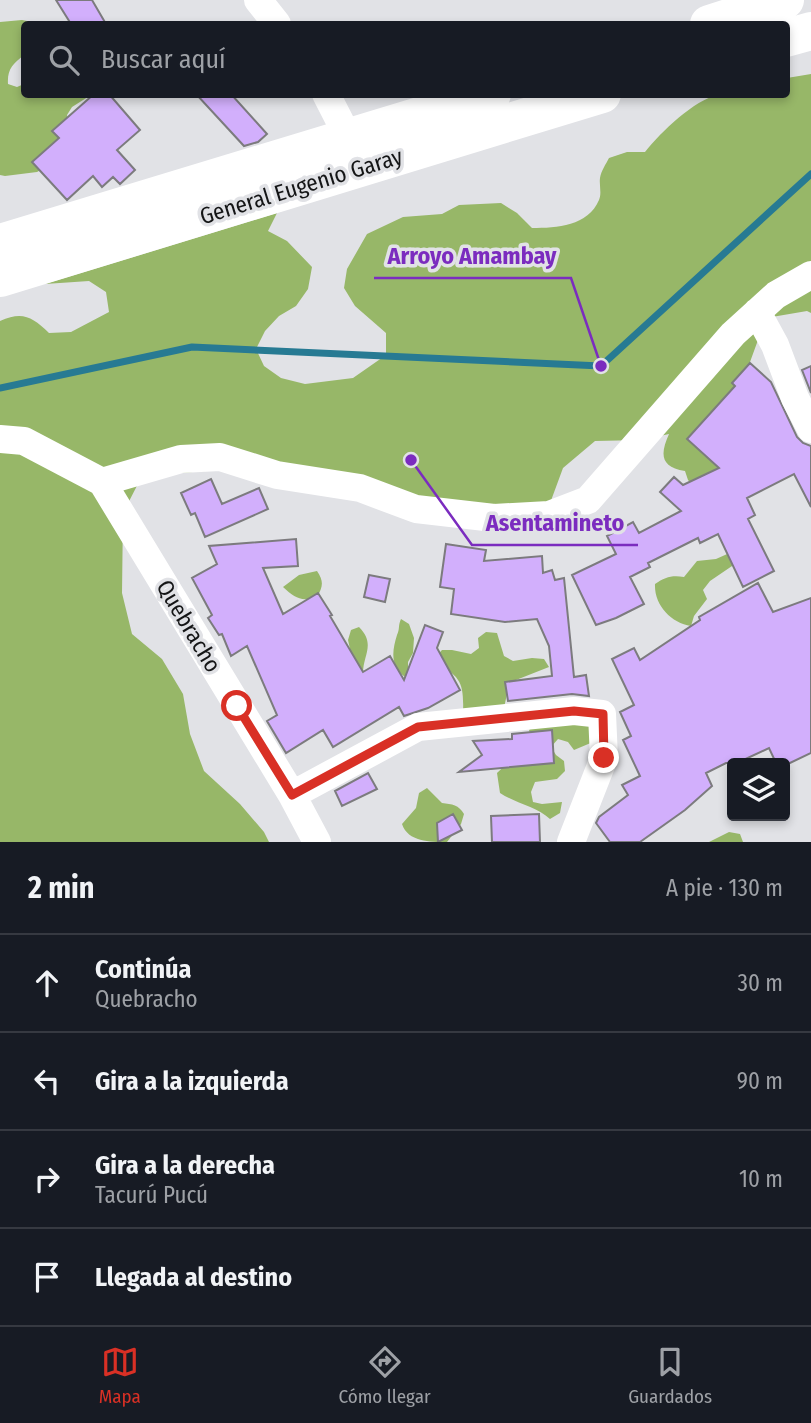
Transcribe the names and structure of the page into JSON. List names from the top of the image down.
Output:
{
  "streets": {
    "street": ["General Eugenio Garay", "Quebracho"]
  },
  "places": ["Arroyo Amambay", "Asentamineto"],
  "page": {
    "search": "Buscar aquí",
    "heading": ["2 min", "A pie · 130 m"],
    "list": [
      ["Continúa", "Quebracho", "30 m"],
      ["Gira a la izquierda", "90 m"],
      ["Gira a la derecha", "Tacurú Pucú", "10 m"],
      "Llegada al destino"
    ],
    "nav": ["Mapa", "Cómo llegar", "Guardados"]
  }
}
